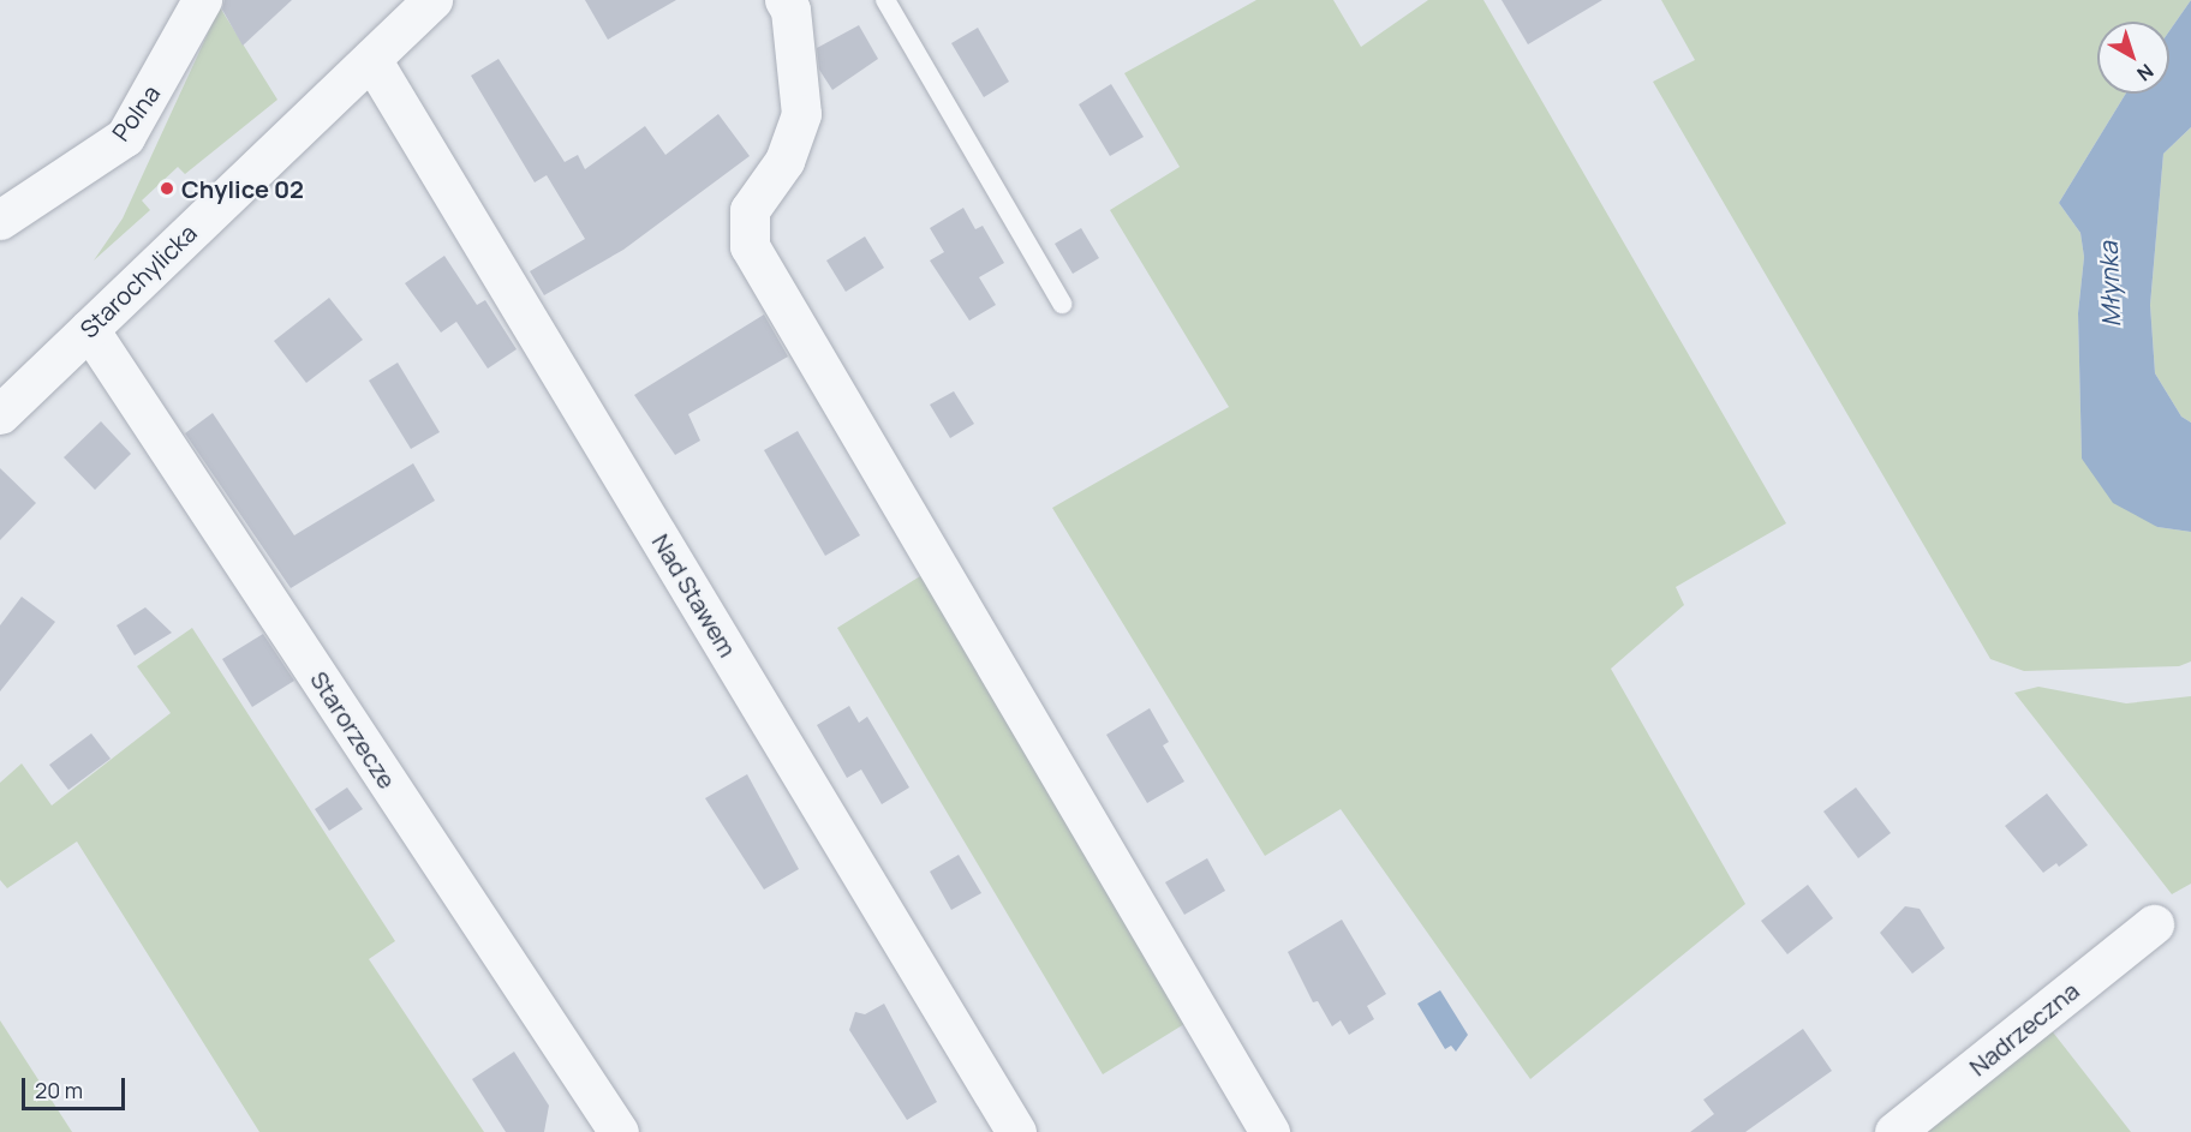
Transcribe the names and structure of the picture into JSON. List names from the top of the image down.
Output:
{
  "streets": {
    "street": [
      "Polna",
      "Starochylicka",
      "Nad Stawem",
      "Starorzecze",
      "Nadrzeczna"
    ]
  },
  "crossings": [
    ["Starochylicka", "Nad Stawem"],
    ["Starochylicka", "Starorzecze"]
  ],
  "water": ["Młynka"],
  "places": ["Chylice 02"],
  "scale_bar": "20 m",
  "north": "bottom right"
}
